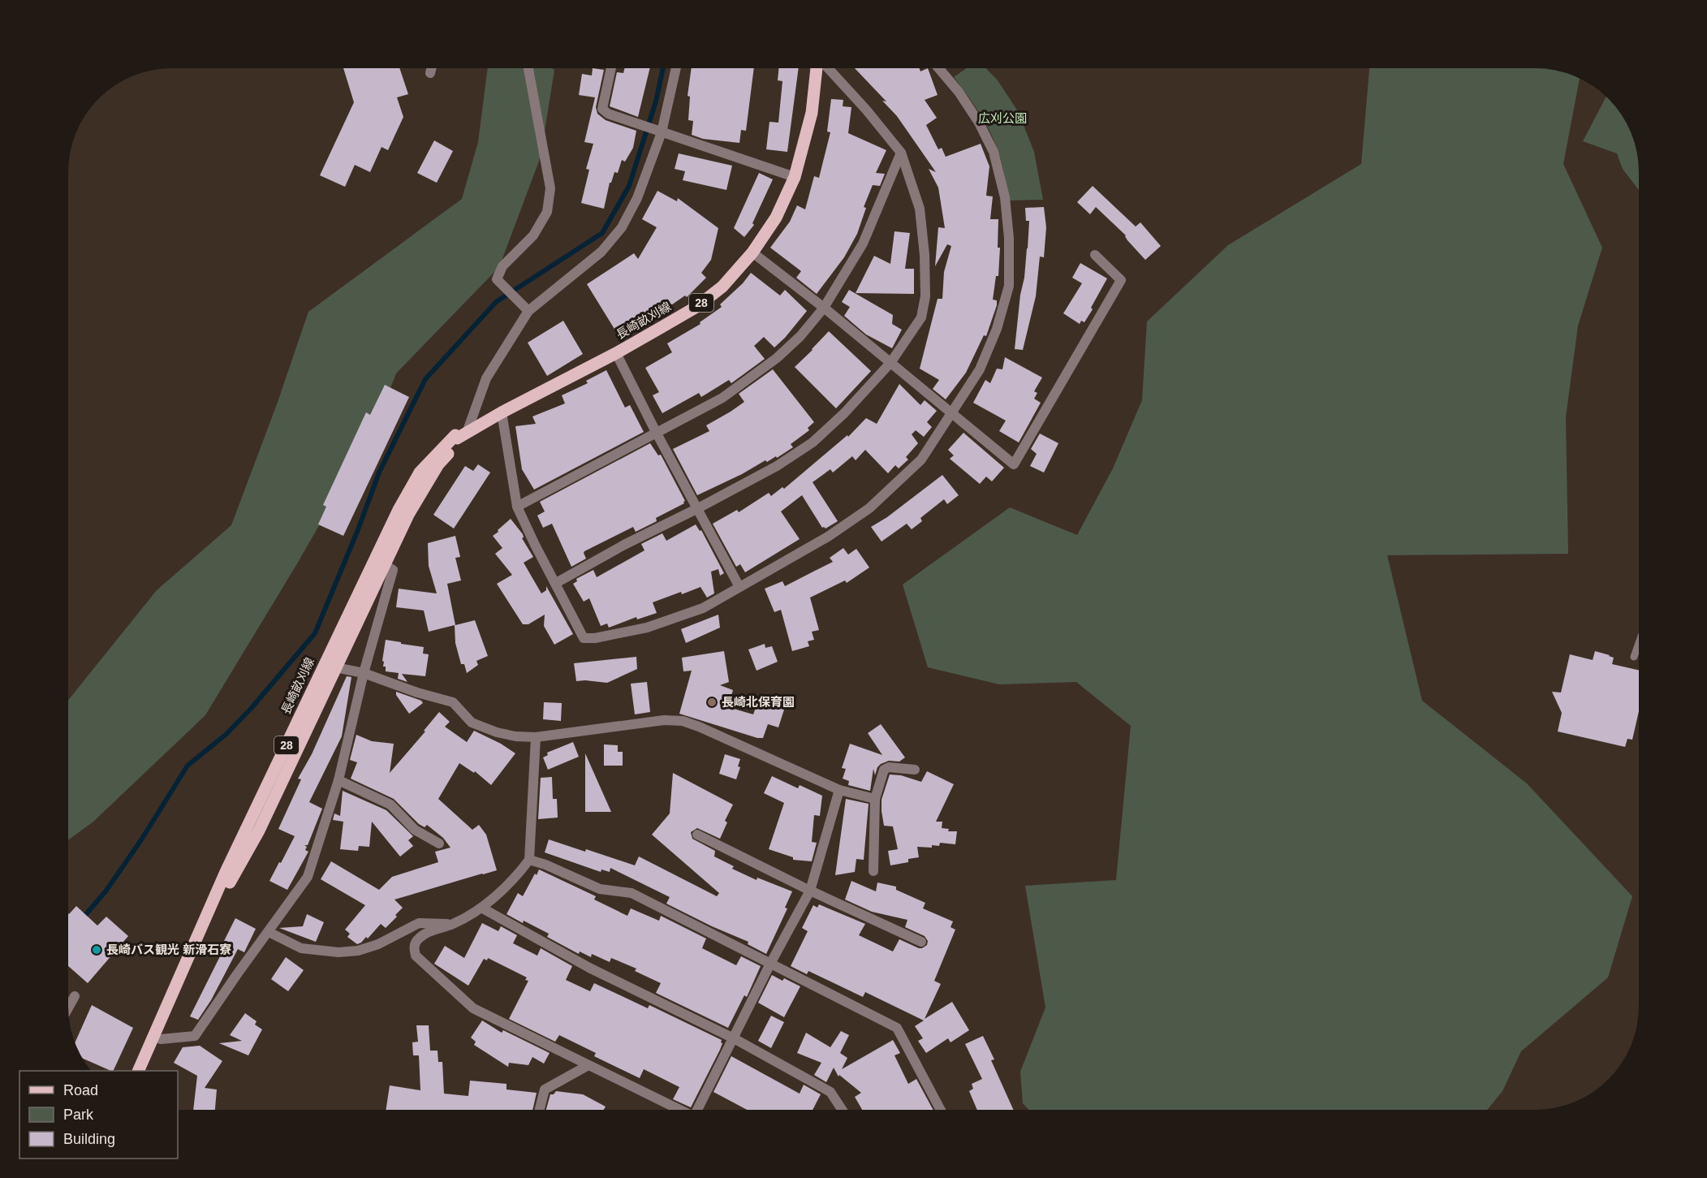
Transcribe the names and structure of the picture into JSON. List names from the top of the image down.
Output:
{
  "streets": {
    "main road": ["28", "長崎畝刈線"]
  },
  "parks": ["広刈公園"],
  "places": ["長崎北保育園", "長崎バス観光 新滑石寮"],
  "legend": ["Road", "Park", "Building"]
}
